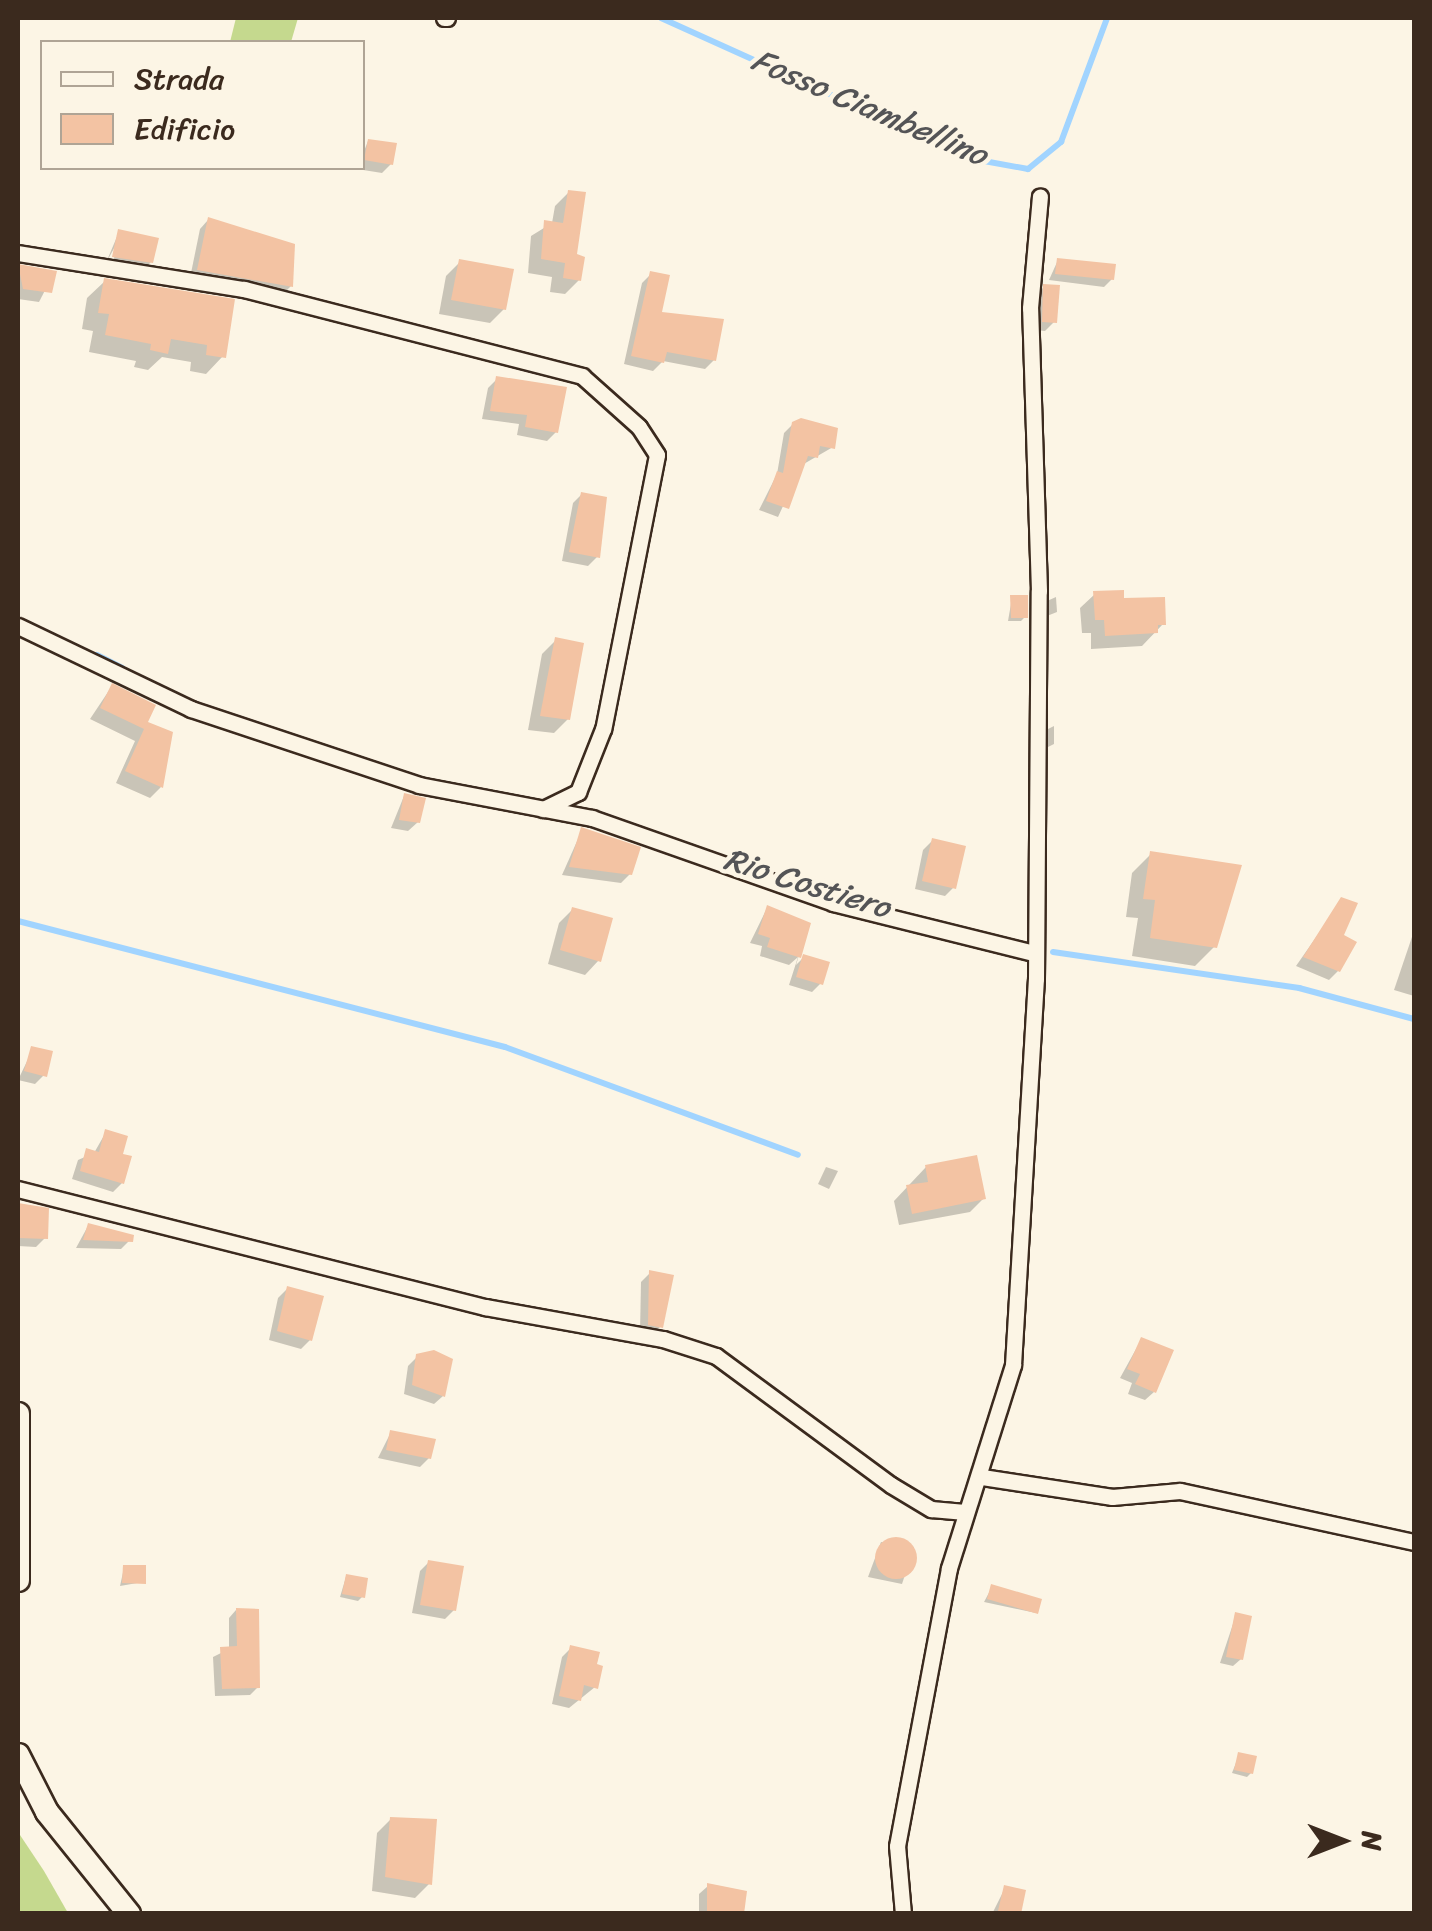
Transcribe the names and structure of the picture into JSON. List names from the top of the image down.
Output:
{
  "water": ["Fosso Ciambellino", "Rio Costiero"],
  "legend": ["Strada", "Edificio"],
  "north": "right"
}
